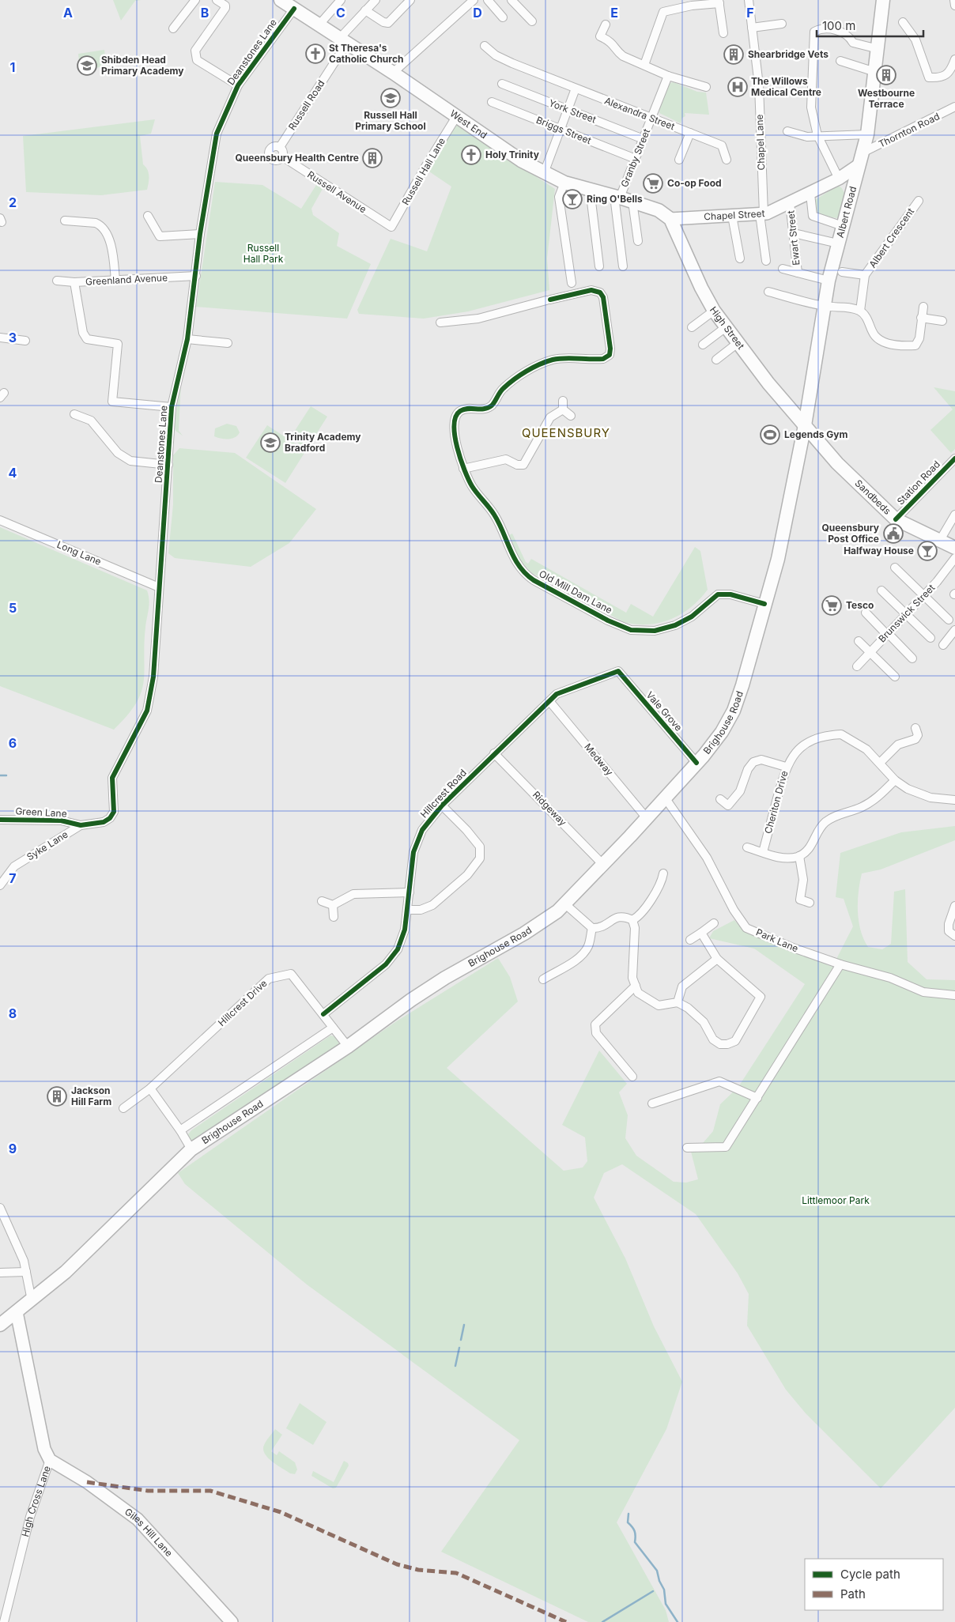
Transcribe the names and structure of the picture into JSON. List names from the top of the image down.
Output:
{
  "streets": {
    "main road": [
      "West End",
      "Albert Road",
      "High Street",
      "Sandbeds",
      "Brighouse Road"
    ],
    "street": [
      "Deanstones Lane",
      "Russell Road",
      "York Street",
      "Alexandra Street",
      "Briggs Street",
      "Thornton Road",
      "Chapel Lane",
      "Granby Street",
      "Russell Hall Lane",
      "Russell Avenue",
      "Chapel Street",
      "Ewart Street",
      "Albert Crescent",
      "Greenland Avenue",
      "Station Road",
      "Long Lane",
      "Old Mill Dam Lane",
      "Brunswick Street",
      "Vale Grove",
      "Medway",
      "Hillcrest Road",
      "Cheriton Drive",
      "Ridgeway",
      "Green Lane",
      "Syke Lane",
      "Park Lane",
      "Hillcrest Drive",
      "High Cross Lane",
      "Giles Hill Lane"
    ]
  },
  "crossings": [
    ["Deanstones Lane", "West End"],
    ["Deanstones Lane", "Greenland Avenue"],
    ["Deanstones Lane", "Long Lane"],
    ["Deanstones Lane", "Green Lane"],
    ["Deanstones Lane", "Syke Lane"],
    ["Russell Road", "West End"],
    ["Russell Road", "Russell Avenue"],
    ["York Street", "Granby Street"],
    ["Alexandra Street", "Granby Street"],
    ["West End", "Granby Street"],
    ["West End", "Russell Hall Lane"],
    ["West End", "Chapel Street"],
    ["West End", "High Street"],
    ["Briggs Street", "Granby Street"],
    ["Thornton Road", "Albert Road"],
    ["Chapel Lane", "Chapel Street"],
    ["Russell Hall Lane", "Russell Avenue"],
    ["Albert Road", "Chapel Street"],
    ["Albert Road", "High Street"],
    ["Albert Road", "Sandbeds"],
    ["Albert Road", "Brighouse Road"],
    ["Chapel Street", "Ewart Street"],
    ["Chapel Street", "High Street"],
    ["High Street", "Sandbeds"],
    ["High Street", "Brighouse Road"],
    ["Station Road", "Sandbeds"],
    ["Sandbeds", "Brighouse Road"],
    ["Old Mill Dam Lane", "Brighouse Road"],
    ["Vale Grove", "Brighouse Road"],
    ["Vale Grove", "Hillcrest Road"],
    ["Brighouse Road", "Medway"],
    ["Brighouse Road", "Ridgeway"],
    ["Brighouse Road", "Park Lane"],
    ["Brighouse Road", "Hillcrest Drive"],
    ["Brighouse Road", "High Cross Lane"],
    ["Medway", "Hillcrest Road"],
    ["Hillcrest Road", "Ridgeway"],
    ["Hillcrest Road", "Hillcrest Drive"],
    ["Green Lane", "Syke Lane"],
    ["High Cross Lane", "Giles Hill Lane"]
  ],
  "districts": ["QUEENSBURY"],
  "parks": ["Russell Hall Park", "Littlemoor Park"],
  "places": {
    "church": ["St Theresa's Catholic Church", "Holy Trinity"],
    "building": [
      "Shearbridge Vets",
      "Westbourne Terrace",
      "Queensbury Health Centre",
      "Jackson Hill Farm"
    ],
    "school or university": ["Shibden Head Primary Academy", "Russell Hall Primary School", "Trinity Academy Bradford"],
    "hospital": ["The Willows Medical Centre"],
    "supermarket": ["Co-op Food", "Tesco"],
    "bar": ["Ring O'Bells", "Halfway House"],
    "sports": ["Legends Gym"],
    "public building": ["Queensbury Post Office"]
  },
  "legend": ["Cycle path", "Path"],
  "scale_bar": "100 m",
  "grid": {
    "columns": [
      "A",
      "B",
      "C",
      "D",
      "E",
      "F"
    ],
    "rows": [
      "1",
      "2",
      "3",
      "4",
      "5",
      "6",
      "7",
      "8",
      "9"
    ]
  }
}
